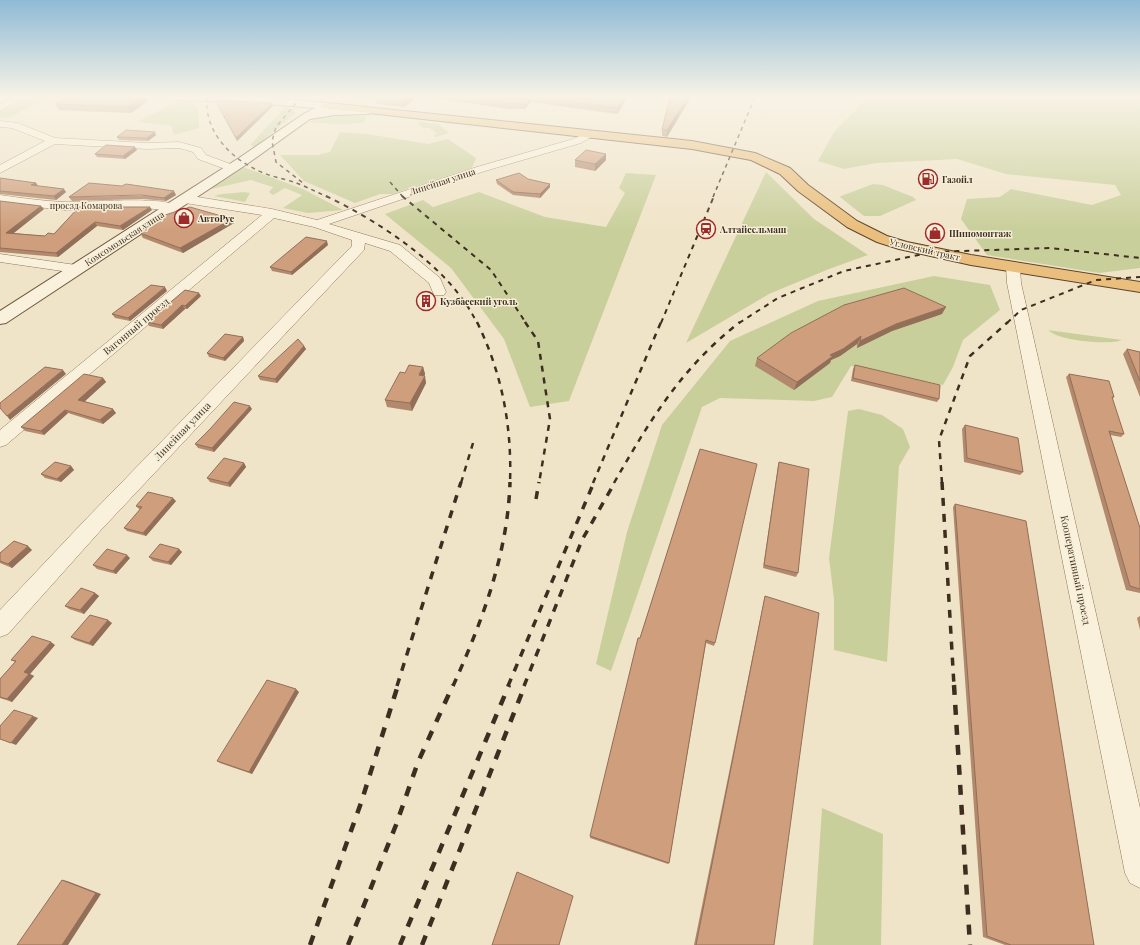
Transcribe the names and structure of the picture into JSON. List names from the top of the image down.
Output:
{
  "streets": {
    "highway": ["Угловский тракт"],
    "main road": ["Комсомольская улица"],
    "street": [
      "Линейная улица",
      "проезд Комарова",
      "Вагонный проезд",
      "Кооперативный проезд"
    ]
  },
  "crossings": [
    ["проезд Комарова", "Комсомольская улица"],
    ["Угловский тракт", "Кооперативный проезд"]
  ],
  "places": {
    "fuel station": ["Газойл"],
    "shop": ["АвтоРус", "Шиномонтаж"],
    "station": ["Алтайсельмаш"],
    "building": ["Кузбасский уголь"]
  }
}
